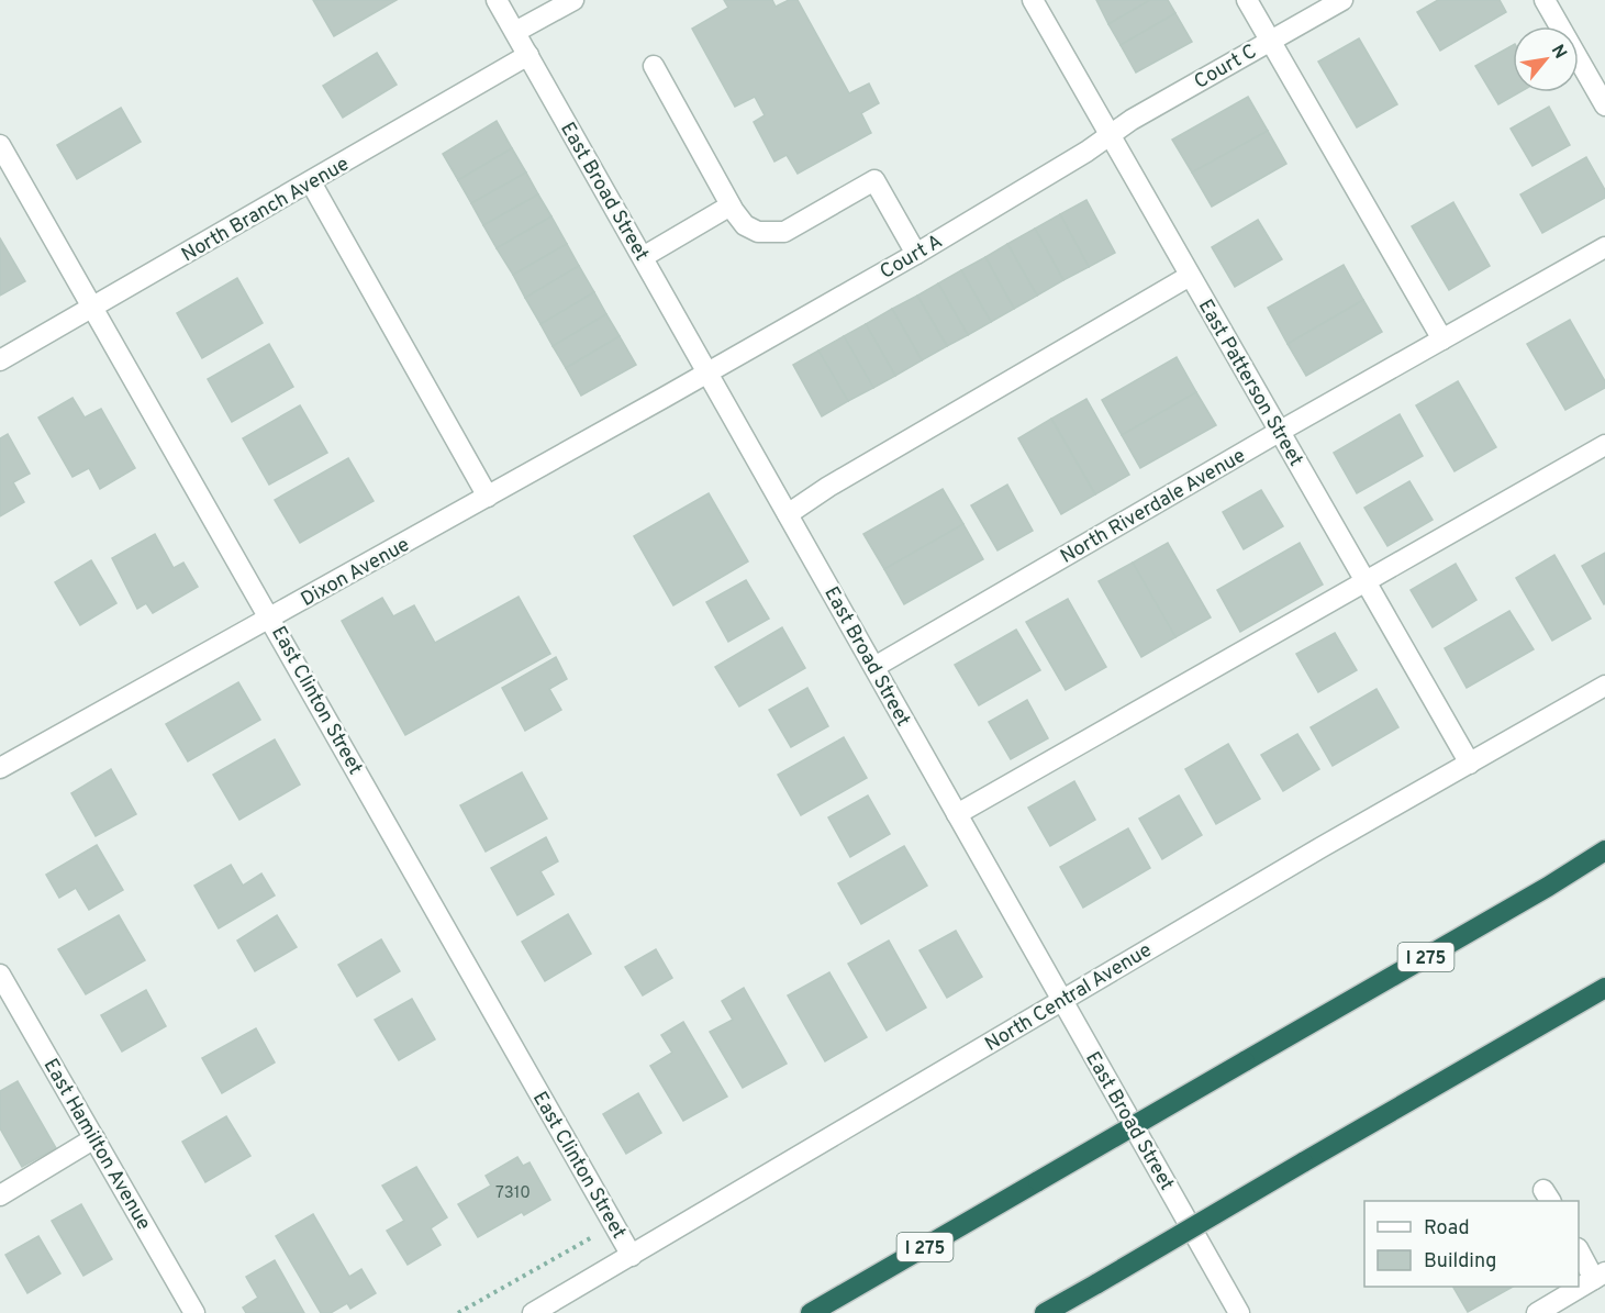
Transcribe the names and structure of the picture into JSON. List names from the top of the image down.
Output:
{
  "streets": {
    "highway": ["I 275"],
    "street": [
      "Court C",
      "East Broad Street",
      "North Branch Avenue",
      "Court A",
      "East Patterson Street",
      "North Riverdale Avenue",
      "Dixon Avenue",
      "East Clinton Street",
      "North Central Avenue",
      "East Hamilton Avenue"
    ]
  },
  "crossings": [
    ["Court C", "Court A"],
    ["Court C", "East Patterson Street"],
    ["East Broad Street", "North Branch Avenue"],
    ["East Broad Street", "Court A"],
    ["East Broad Street", "North Riverdale Avenue"],
    ["East Broad Street", "Dixon Avenue"],
    ["East Broad Street", "North Central Avenue"],
    ["North Branch Avenue", "East Clinton Street"],
    ["Court A", "East Patterson Street"],
    ["Court A", "Dixon Avenue"],
    ["East Patterson Street", "North Riverdale Avenue"],
    ["East Patterson Street", "North Central Avenue"],
    ["Dixon Avenue", "East Clinton Street"],
    ["East Clinton Street", "North Central Avenue"]
  ],
  "house_numbers": ["7310"],
  "legend": ["Road", "Building"],
  "north": "top right"
}
